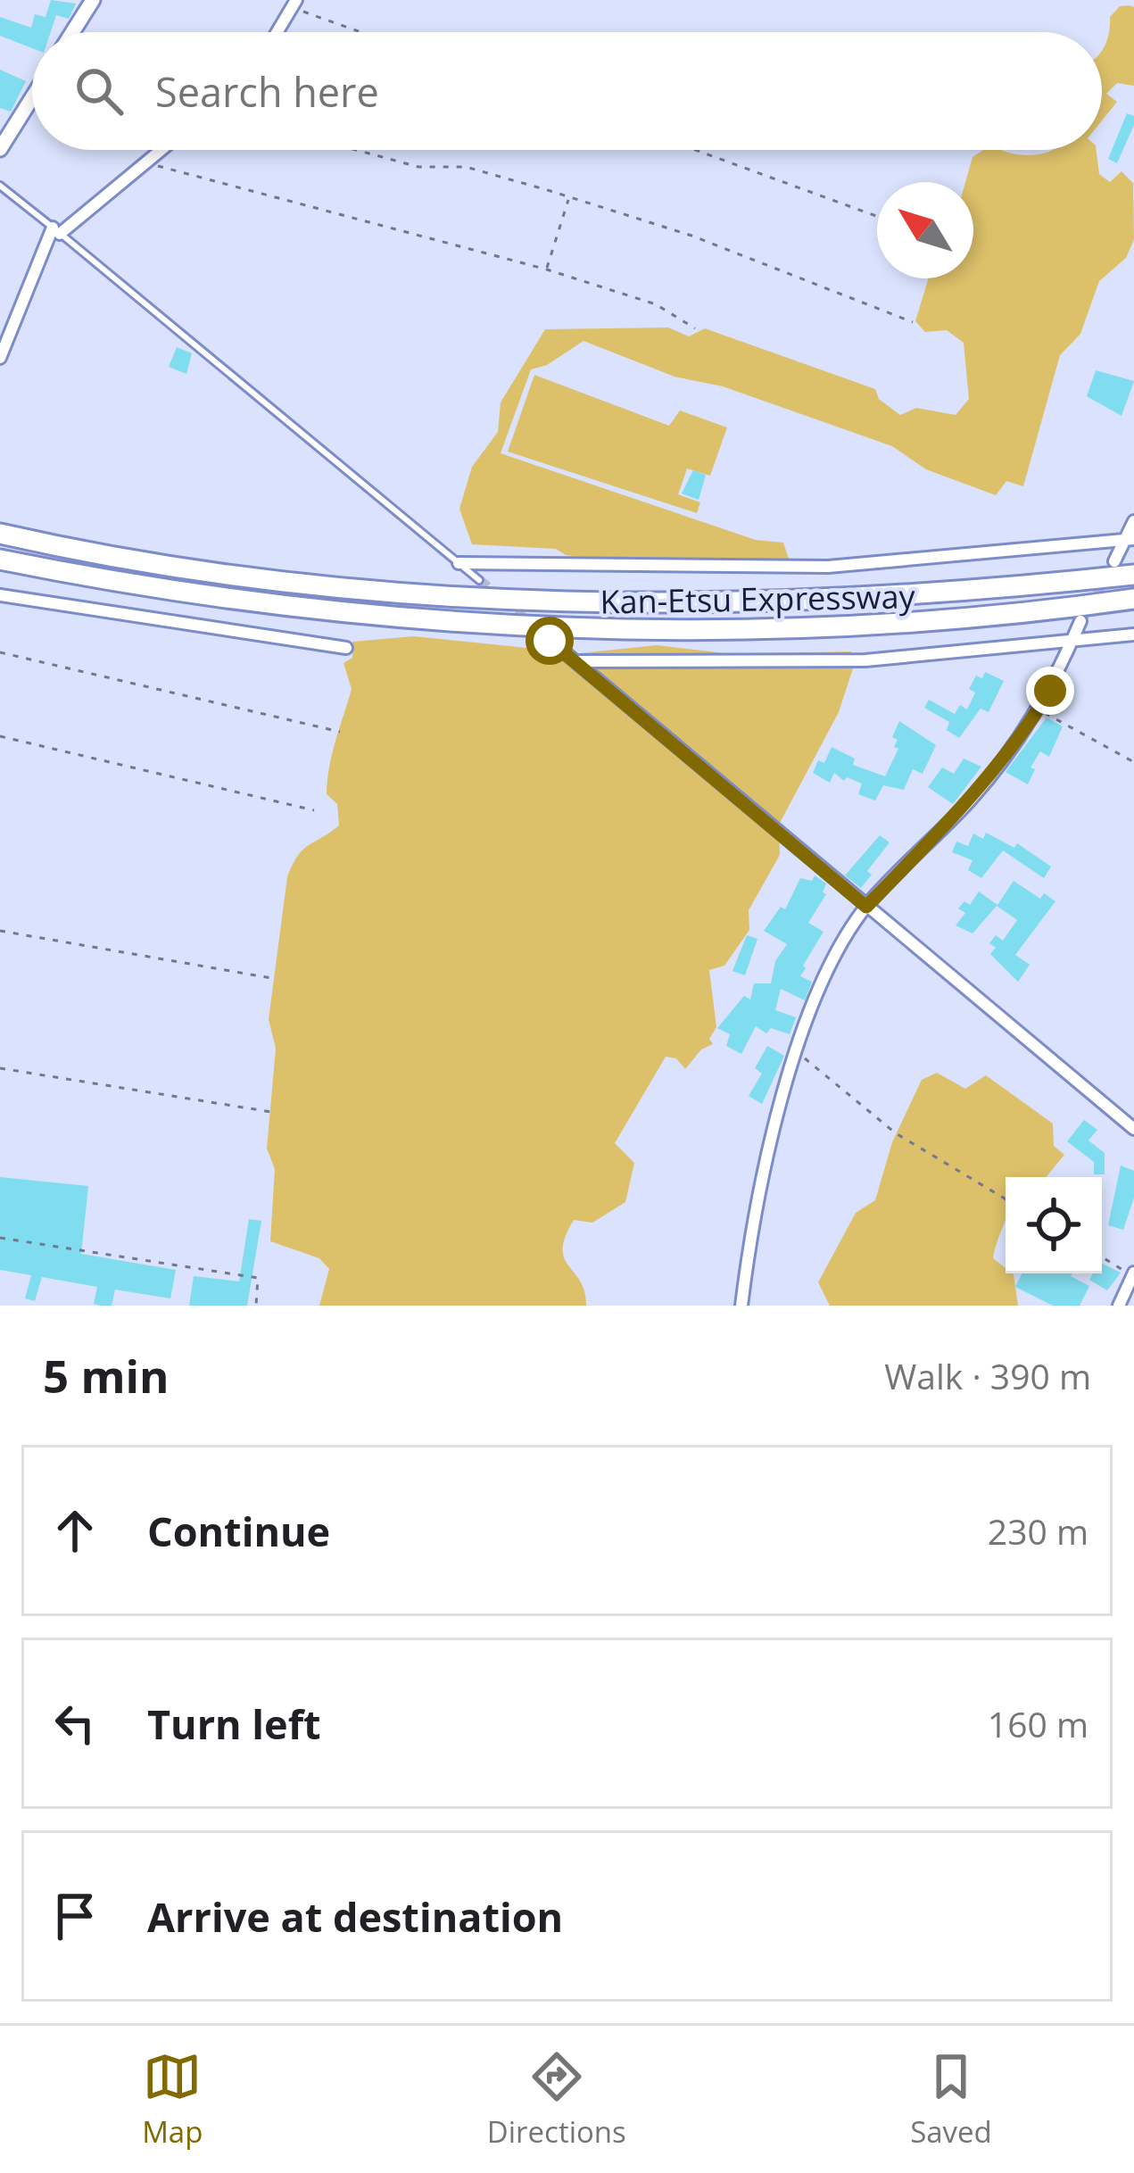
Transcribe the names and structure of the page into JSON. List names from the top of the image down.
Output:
{
  "streets": {
    "highway": ["Kan-Etsu Expressway"]
  },
  "north": "top left",
  "page": {
    "search": "Search here",
    "heading": ["5 min", "Walk · 390 m"],
    "list": [
      ["Continue", "230 m"],
      ["Turn left", "160 m"],
      "Arrive at destination"
    ],
    "nav": ["Map", "Directions", "Saved"]
  }
}
